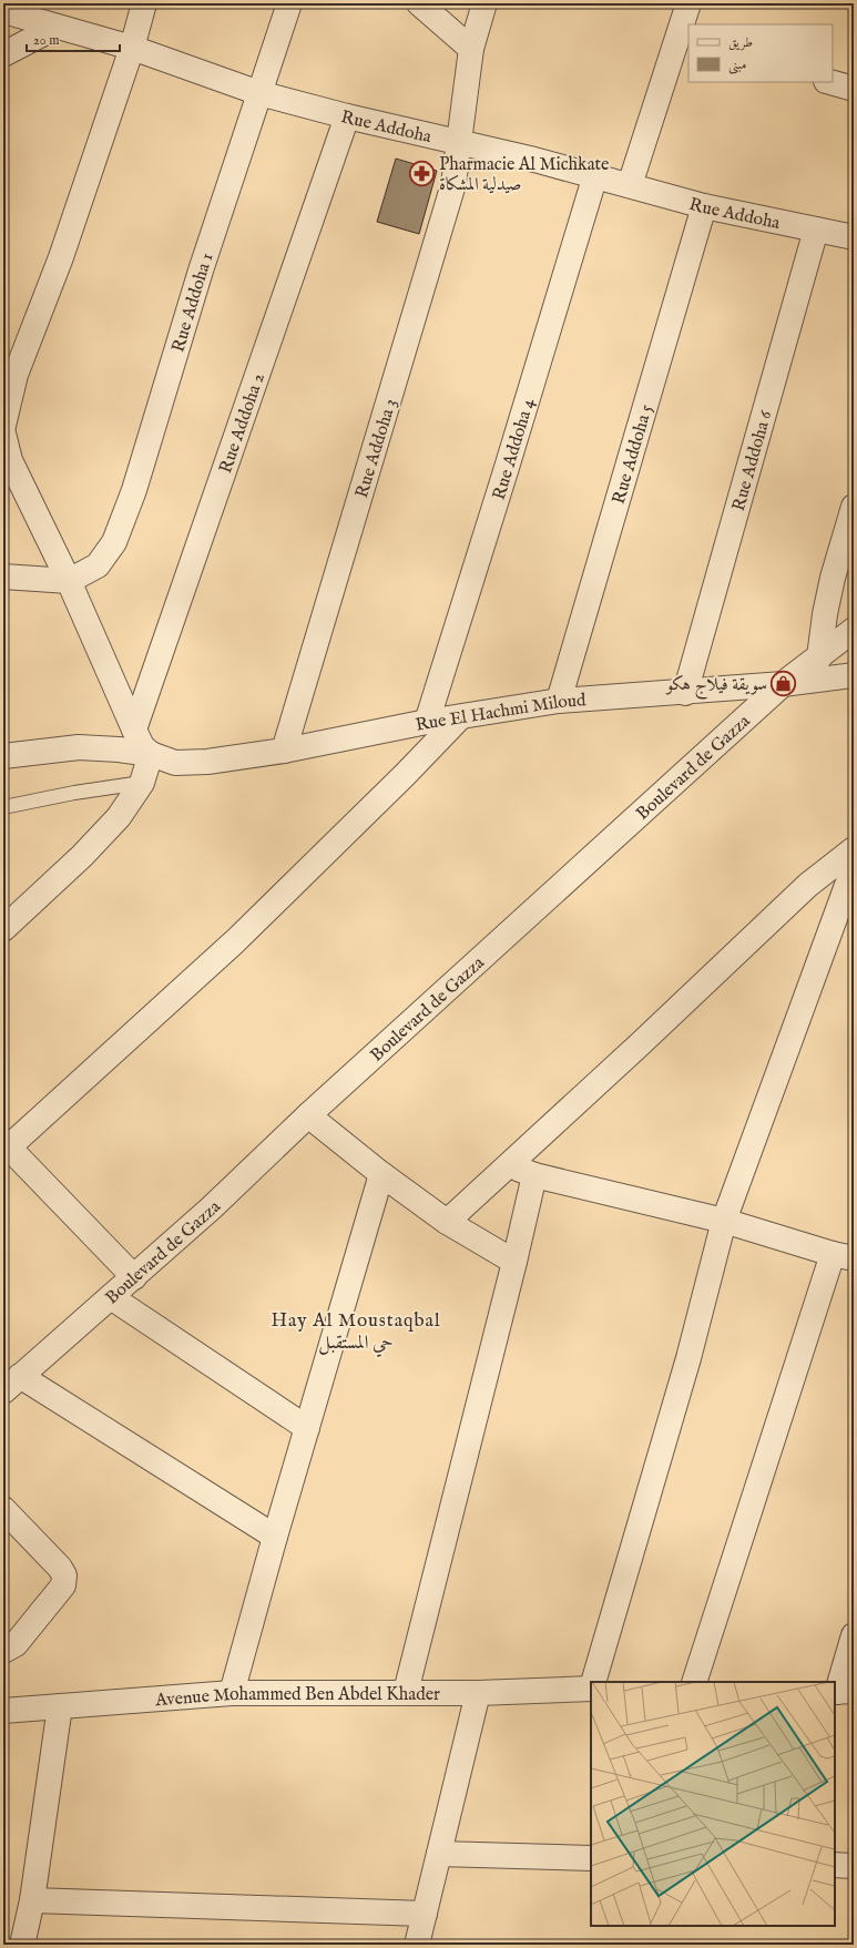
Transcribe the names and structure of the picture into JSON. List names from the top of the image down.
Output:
{
  "streets": {
    "street": [
      "Rue Addoha",
      "Rue Addoha 1",
      "Rue Addoha 2",
      "Rue Addoha 3",
      "Rue Addoha 4",
      "Rue Addoha 5",
      "Rue Addoha 6",
      "Rue El Hachmi Miloud",
      "Boulevard de Gazza",
      "Avenue Mohammed Ben Abdel Khader"
    ]
  },
  "crossings": [
    ["Rue Addoha", "Rue Addoha 1"],
    ["Rue Addoha", "Rue Addoha 2"],
    ["Rue Addoha", "Rue Addoha 3"],
    ["Rue Addoha", "Rue Addoha 4"],
    ["Rue Addoha", "Rue Addoha 5"],
    ["Rue Addoha", "Rue Addoha 6"],
    ["Rue Addoha 3", "Rue El Hachmi Miloud"],
    ["Rue Addoha 4", "Rue El Hachmi Miloud"],
    ["Rue Addoha 5", "Rue El Hachmi Miloud"],
    ["Rue Addoha 6", "Rue El Hachmi Miloud"],
    ["Rue El Hachmi Miloud", "Boulevard de Gazza"]
  ],
  "districts": ["Hay Al Moustaqbal حي المستقبل"],
  "places": {
    "pharmacy": ["Pharmacie Al Michkate صيدلية المشكاة"],
    "shop": ["سويقة فيلاج هكو"]
  },
  "legend": ["طريق", "مبنى"],
  "scale_bar": "20 m"
}
